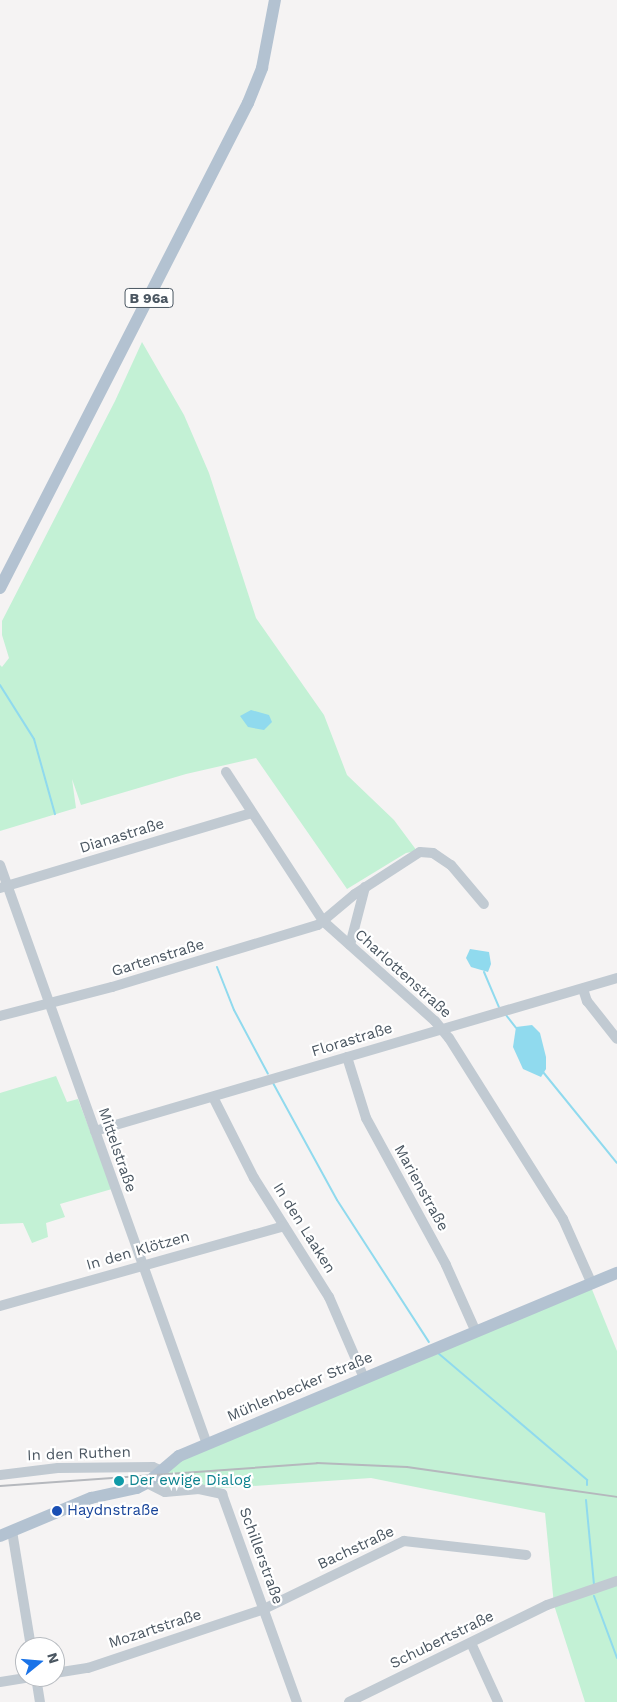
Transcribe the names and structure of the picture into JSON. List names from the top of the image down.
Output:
{
  "streets": {
    "main road": ["B 96a", "Mühlenbecker Straße"],
    "street": [
      "Dianastraße",
      "Gartenstraße",
      "Charlottenstraße",
      "Florastraße",
      "Mittelstraße",
      "Marienstraße",
      "In den Laaken",
      "In den Klötzen",
      "In den Ruthen",
      "Bachstraße",
      "Schillerstraße",
      "Mozartstraße",
      "Schubertstraße"
    ]
  },
  "crossings": [
    ["Dianastraße", "Charlottenstraße"],
    ["Dianastraße", "Mittelstraße"],
    ["Gartenstraße", "Charlottenstraße"],
    ["Gartenstraße", "Mittelstraße"],
    ["Charlottenstraße", "Florastraße"],
    ["Charlottenstraße", "Mühlenbecker Straße"],
    ["Florastraße", "Mittelstraße"],
    ["Florastraße", "Marienstraße"],
    ["Florastraße", "In den Laaken"],
    ["Mittelstraße", "In den Klötzen"],
    ["Mittelstraße", "Mühlenbecker Straße"],
    ["Marienstraße", "Mühlenbecker Straße"],
    ["In den Laaken", "In den Klötzen"],
    ["In den Laaken", "Mühlenbecker Straße"],
    ["Mühlenbecker Straße", "In den Ruthen"],
    ["Mühlenbecker Straße", "Schillerstraße"],
    ["Bachstraße", "Schillerstraße"],
    ["Bachstraße", "Mozartstraße"],
    ["Schillerstraße", "Mozartstraße"]
  ],
  "places": ["Der ewige Dialog", "Haydnstraße"],
  "north": "right"
}
